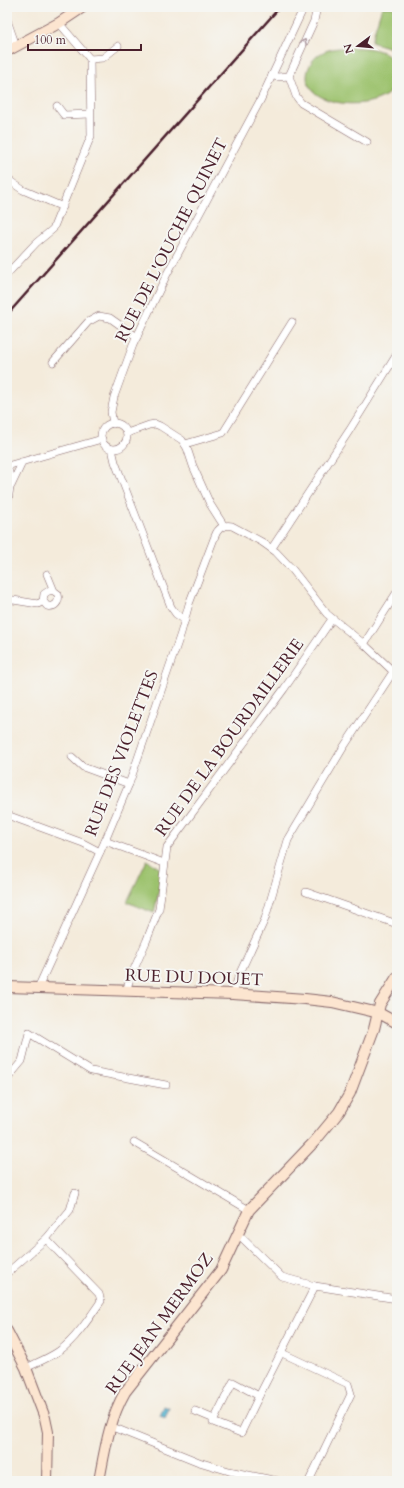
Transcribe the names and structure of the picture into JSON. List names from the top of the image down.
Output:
{
  "streets": {
    "street": [
      "RUE DE L'OUCHE QUINET",
      "RUE DE LA BOURDAILLERIE",
      "RUE DES VIOLETTES",
      "RUE DU DOUET",
      "RUE JEAN MERMOZ"
    ]
  },
  "crossings": [
    ["RUE DE LA BOURDAILLERIE", "RUE DU DOUET"],
    ["RUE DES VIOLETTES", "RUE DU DOUET"],
    ["RUE DU DOUET", "RUE JEAN MERMOZ"]
  ],
  "scale_bar": "100 m",
  "north": "left"
}
